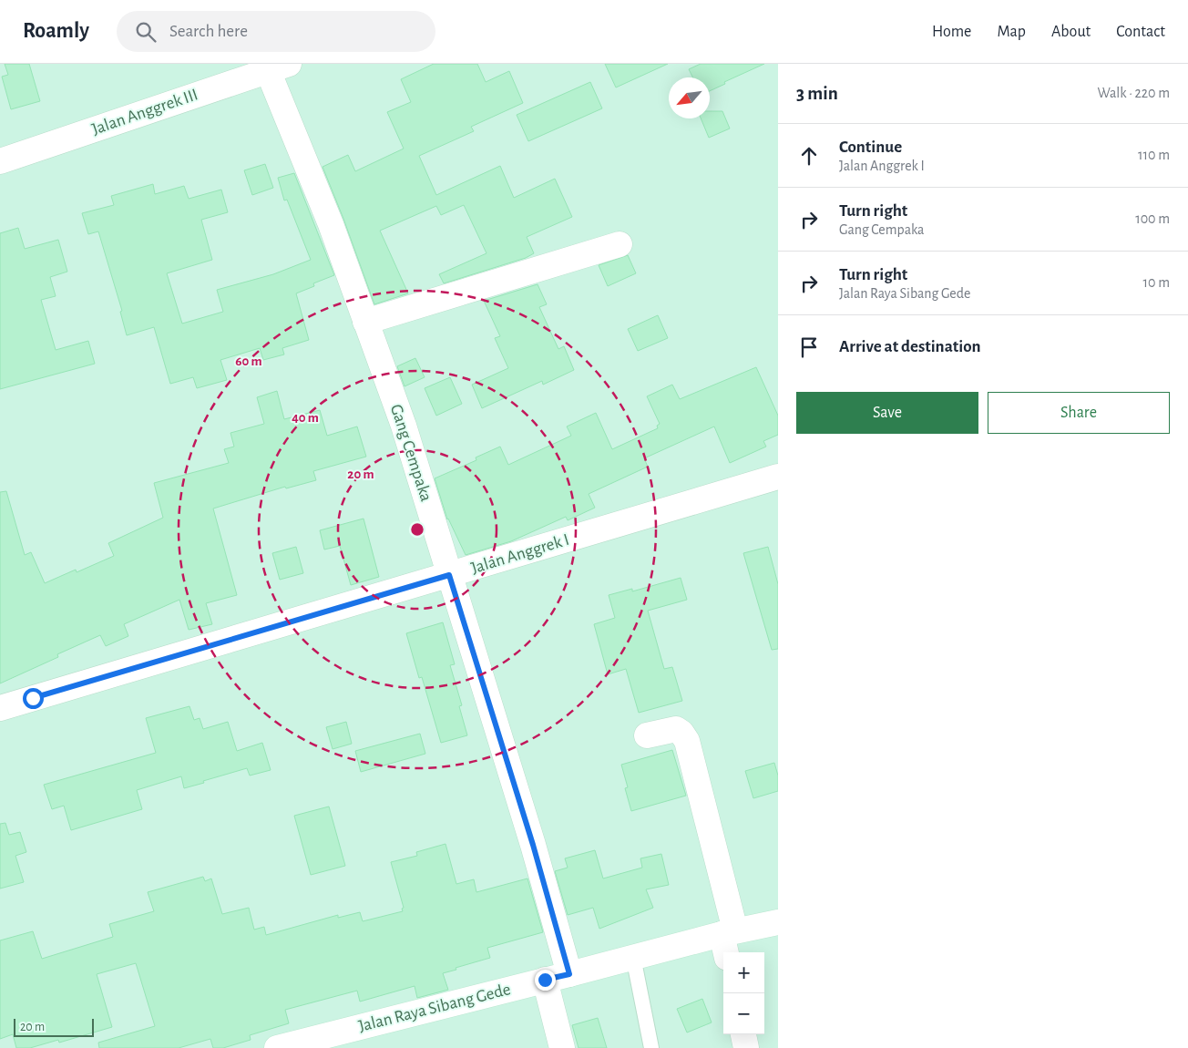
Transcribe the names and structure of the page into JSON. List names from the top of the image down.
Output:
{
  "streets": {
    "street": [
      "Jalan Anggrek III",
      "Gang Cempaka",
      "Jalan Anggrek I",
      "Jalan Raya Sibang Gede"
    ]
  },
  "crossings": [
    ["Jalan Anggrek III", "Gang Cempaka"],
    ["Gang Cempaka", "Jalan Anggrek I"],
    ["Gang Cempaka", "Jalan Raya Sibang Gede"]
  ],
  "scale_bar": "20 m",
  "north": "bottom left",
  "page": {
    "header": "Roamly",
    "search": "Search here",
    "nav": [
      "Home",
      "Map",
      "About",
      "Contact"
    ],
    "heading": ["3 min", "Walk · 220 m"],
    "list": [
      ["Continue", "Jalan Anggrek I", "110 m"],
      ["Turn right", "Gang Cempaka", "100 m"],
      ["Turn right", "Jalan Raya Sibang Gede", "10 m"],
      "Arrive at destination"
    ],
    "buttons": ["Save", "Share"],
    "map_buttons": ["+", "−"],
    "scale": "20 m"
  },
  "rings": ["60 m", "40 m", "20 m"]
}
